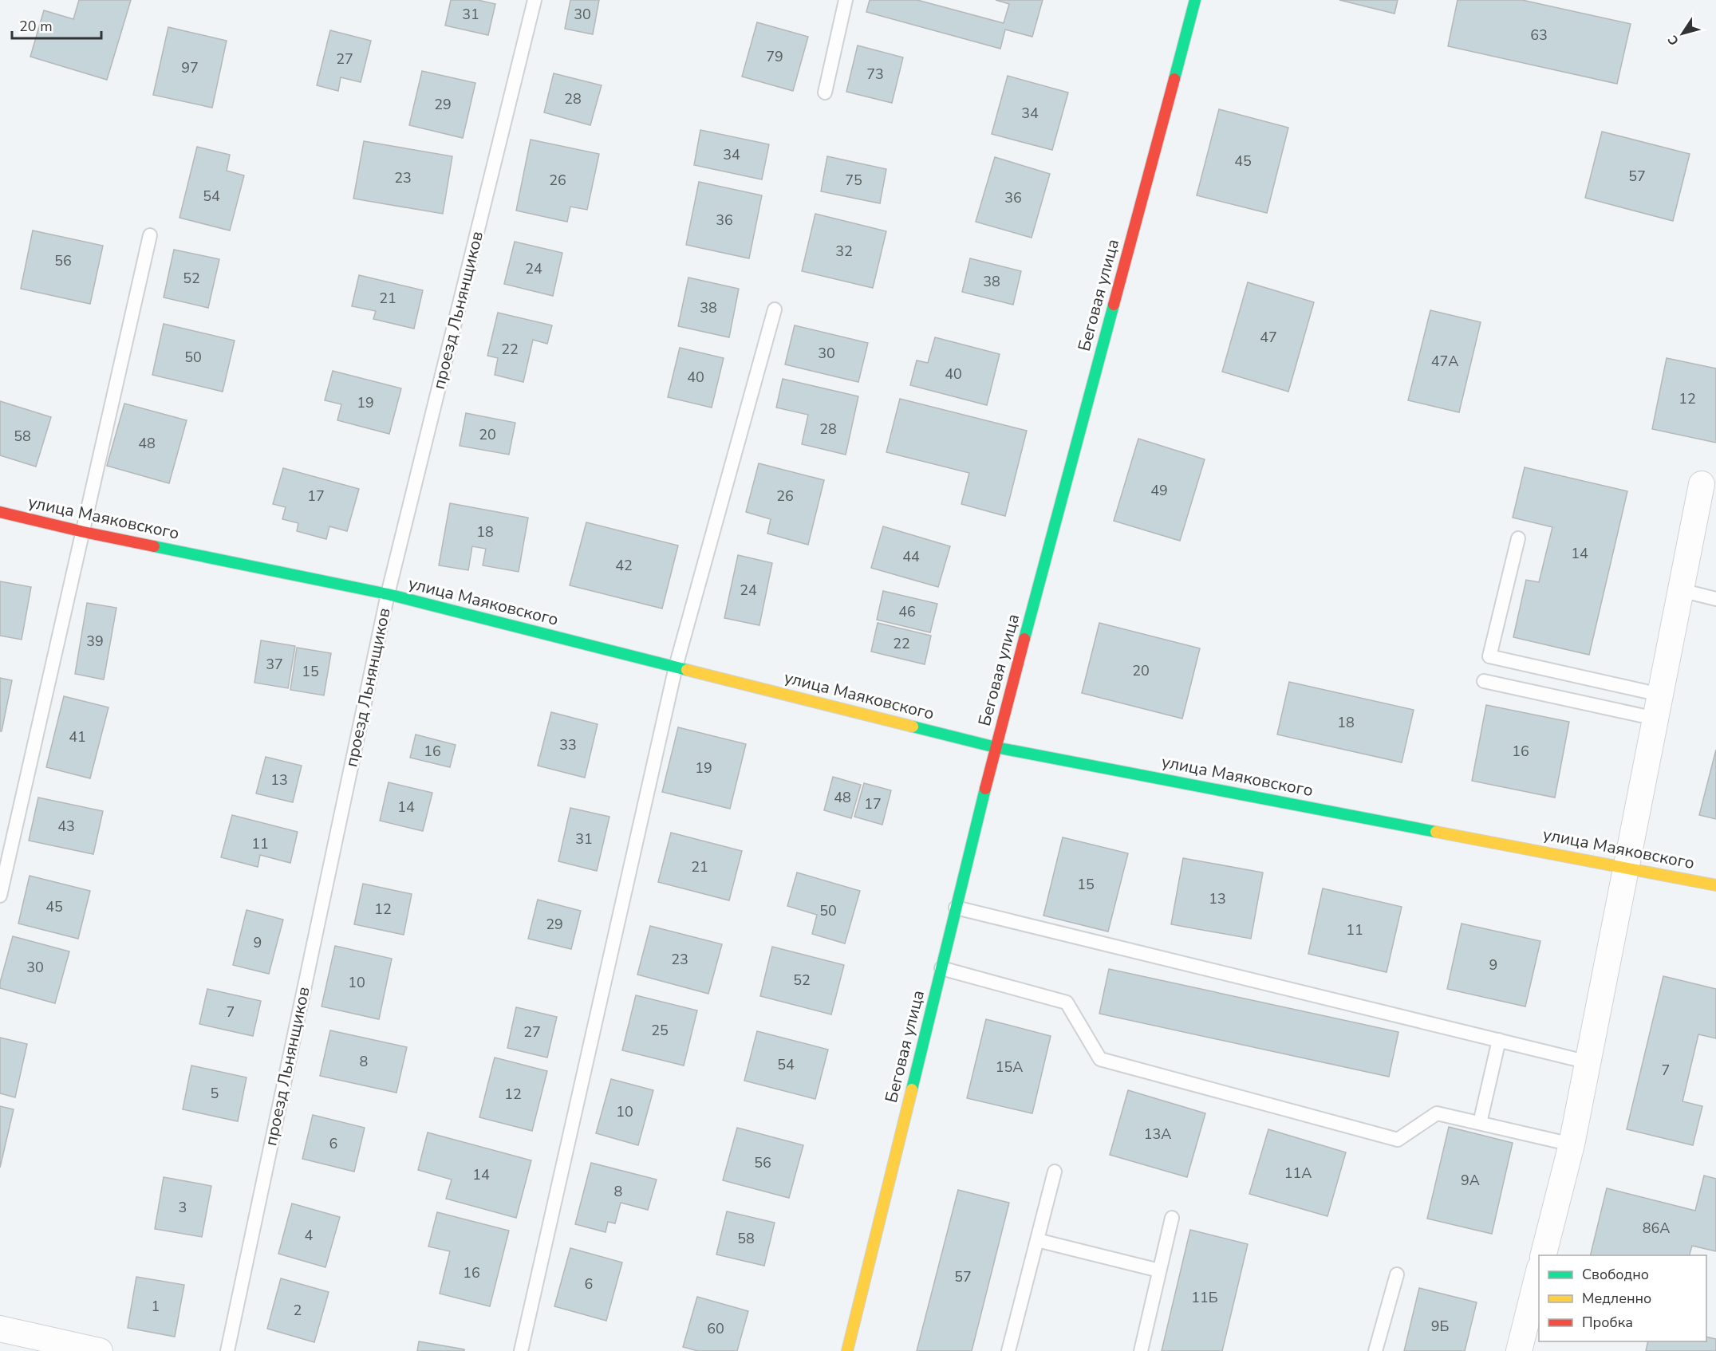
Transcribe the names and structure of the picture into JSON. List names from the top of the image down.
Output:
{
  "streets": {
    "street": ["Беговая улица", "улица Маяковского"],
    "lane": ["проезд Льнянщиков"]
  },
  "crossings": [
    ["Беговая улица", "улица Маяковского"],
    ["проезд Льнянщиков", "улица Маяковского"]
  ],
  "house_numbers": [
    "31",
    "30",
    "63",
    "79",
    "27",
    "97",
    "73",
    "28",
    "29",
    "34",
    "34",
    "45",
    "57",
    "23",
    "26",
    "75",
    "54",
    "36",
    "36",
    "32",
    "56",
    "24",
    "52",
    "38",
    "21",
    "38",
    "47",
    "22",
    "30",
    "50",
    "47А",
    "40",
    "40",
    "12",
    "19",
    "28",
    "20",
    "58",
    "48",
    "49",
    "17",
    "26",
    "18",
    "14",
    "44",
    "42",
    "24",
    "46",
    "39",
    "22",
    "37",
    "20",
    "15",
    "18",
    "41",
    "33",
    "16",
    "16",
    "19",
    "13",
    "48",
    "17",
    "14",
    "43",
    "31",
    "11",
    "21",
    "15",
    "13",
    "45",
    "12",
    "50",
    "29",
    "11",
    "9",
    "23",
    "9",
    "30",
    "52",
    "10",
    "7",
    "25",
    "27",
    "8",
    "54",
    "15А",
    "7",
    "5",
    "12",
    "10",
    "13А",
    "6",
    "56",
    "11А",
    "14",
    "9А",
    "8",
    "3",
    "86А",
    "4",
    "58",
    "16",
    "57",
    "6",
    "11Б",
    "1",
    "2",
    "9Б",
    "60"
  ],
  "legend": ["Свободно", "Медленно", "Пробка"],
  "scale_bar": "20 m",
  "north": "bottom left"
}
